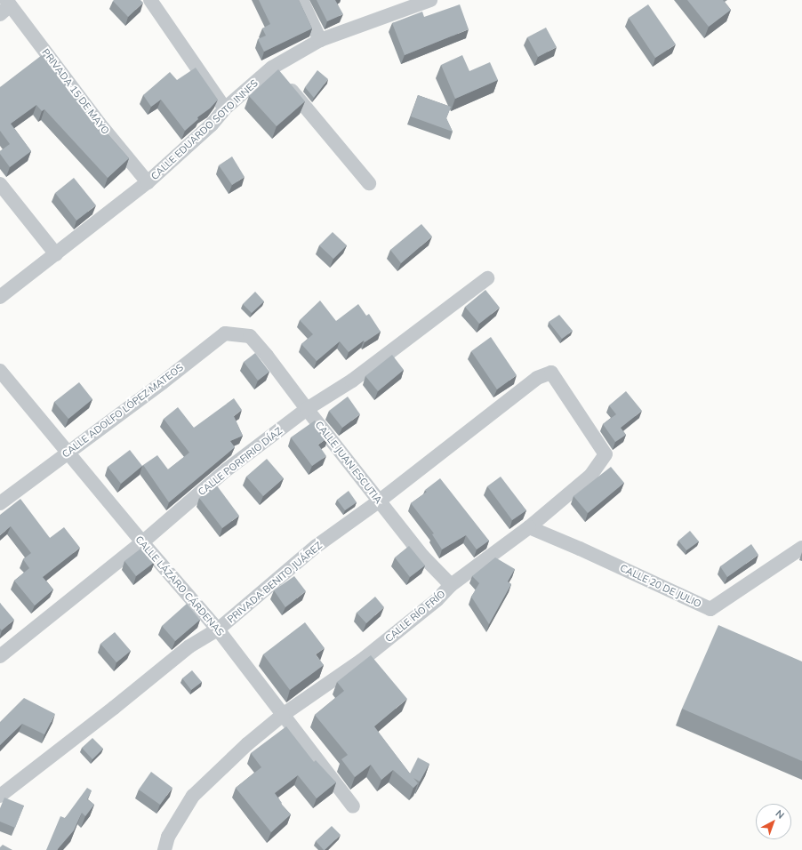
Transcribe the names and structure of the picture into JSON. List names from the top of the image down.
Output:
{
  "streets": {
    "street": [
      "PRIVADA 15 DE MAYO",
      "CALLE EDUARDO SOTO INNES",
      "CALLE ADOLFO LÓPEZ MATEOS",
      "CALLE PORFIRIO DÍAZ",
      "CALLE JUAN ESCUTIA",
      "PRIVADA BENITO JUÁREZ",
      "CALLE LÁZARO CÁRDENAS",
      "CALLE 20 DE JULIO",
      "CALLE RÍO FRÍO"
    ]
  },
  "crossings": [
    ["PRIVADA 15 DE MAYO", "CALLE EDUARDO SOTO INNES"],
    ["CALLE ADOLFO LÓPEZ MATEOS", "CALLE JUAN ESCUTIA"],
    ["CALLE ADOLFO LÓPEZ MATEOS", "CALLE LÁZARO CÁRDENAS"],
    ["CALLE PORFIRIO DÍAZ", "CALLE JUAN ESCUTIA"],
    ["CALLE PORFIRIO DÍAZ", "CALLE LÁZARO CÁRDENAS"],
    ["CALLE JUAN ESCUTIA", "PRIVADA BENITO JUÁREZ"],
    ["CALLE JUAN ESCUTIA", "CALLE RÍO FRÍO"],
    ["PRIVADA BENITO JUÁREZ", "CALLE LÁZARO CÁRDENAS"],
    ["PRIVADA BENITO JUÁREZ", "CALLE RÍO FRÍO"],
    ["CALLE LÁZARO CÁRDENAS", "CALLE RÍO FRÍO"],
    ["CALLE 20 DE JULIO", "CALLE RÍO FRÍO"]
  ],
  "north": "top right"
}
